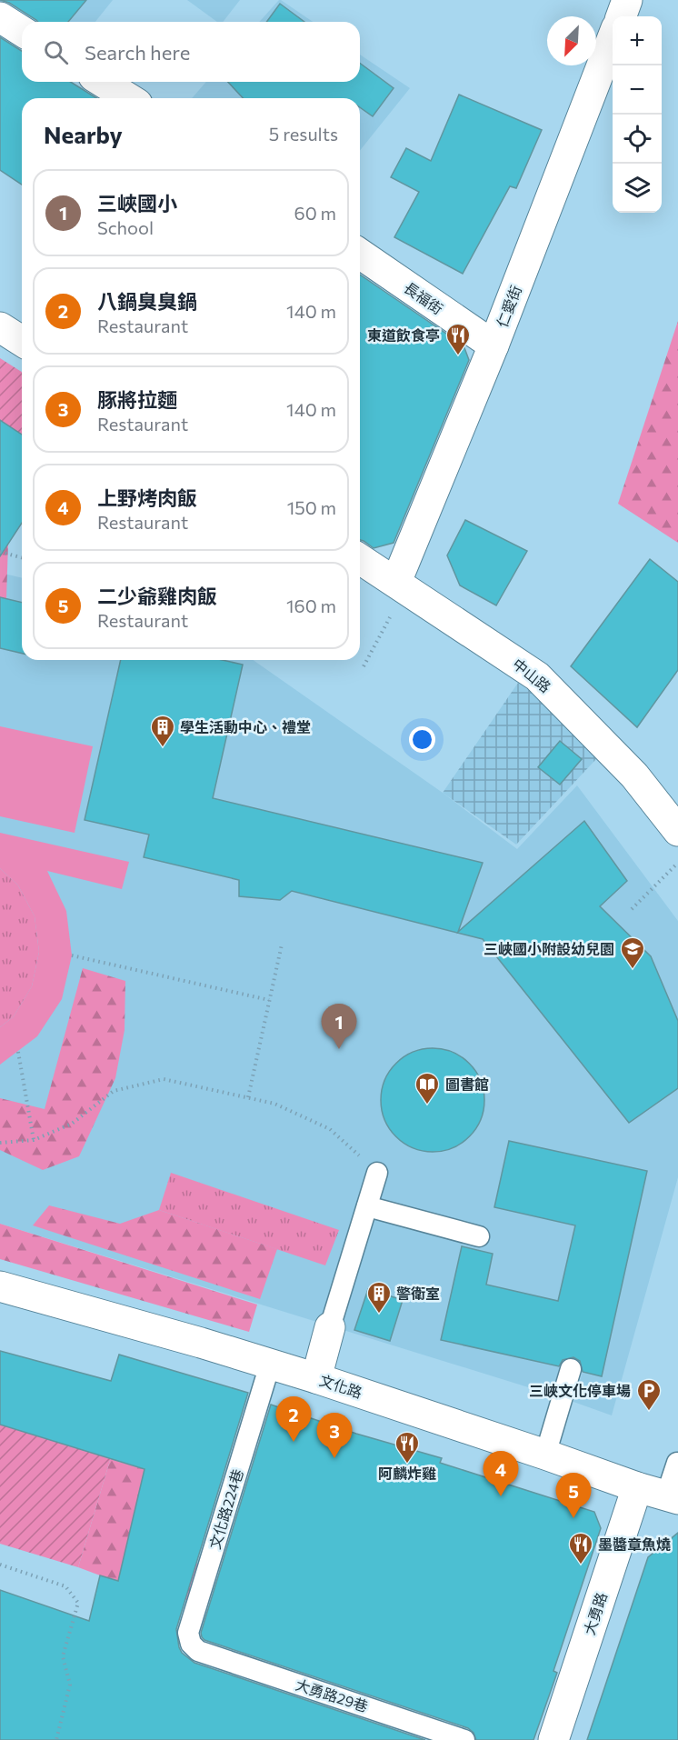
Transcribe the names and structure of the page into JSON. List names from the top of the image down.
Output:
{
  "streets": {
    "street": [
      "長福街",
      "仁愛街",
      "中山路",
      "文化路",
      "大勇路"
    ],
    "lane": ["文化路224巷", "大勇路29巷"]
  },
  "crossings": [
    ["長福街", "仁愛街"],
    ["仁愛街", "中山路"],
    ["文化路", "文化路224巷"],
    ["文化路", "大勇路"],
    ["文化路224巷", "大勇路29巷"]
  ],
  "places": {
    "restaurant": ["東道飲食亭", "阿麟炸雞", "墨醬章魚燒"],
    "building": ["學生活動中心、禮堂", "警衛室"],
    "school or university": ["三峽國小附設幼兒園"],
    "library": ["圖書館"],
    "parking": ["三峽文化停車場"]
  },
  "north": "bottom left",
  "page": {
    "map_buttons": ["+", "−"],
    "search": "Search here",
    "heading": ["Nearby", "5 results"],
    "list": [
      {
        "mark": "1",
        "name": "三峽國小",
        "note": "School",
        "value": "60 m"
      },
      {
        "mark": "2",
        "name": "八鍋臭臭鍋",
        "note": "Restaurant",
        "value": "140 m"
      },
      {
        "mark": "3",
        "name": "豚將拉麵",
        "note": "Restaurant",
        "value": "140 m"
      },
      {
        "mark": "4",
        "name": "上野烤肉飯",
        "note": "Restaurant",
        "value": "150 m"
      },
      {
        "mark": "5",
        "name": "二少爺雞肉飯",
        "note": "Restaurant",
        "value": "160 m"
      }
    ],
    "pins": [
      "1",
      "2",
      "3",
      "4",
      "5"
    ]
  }
}
